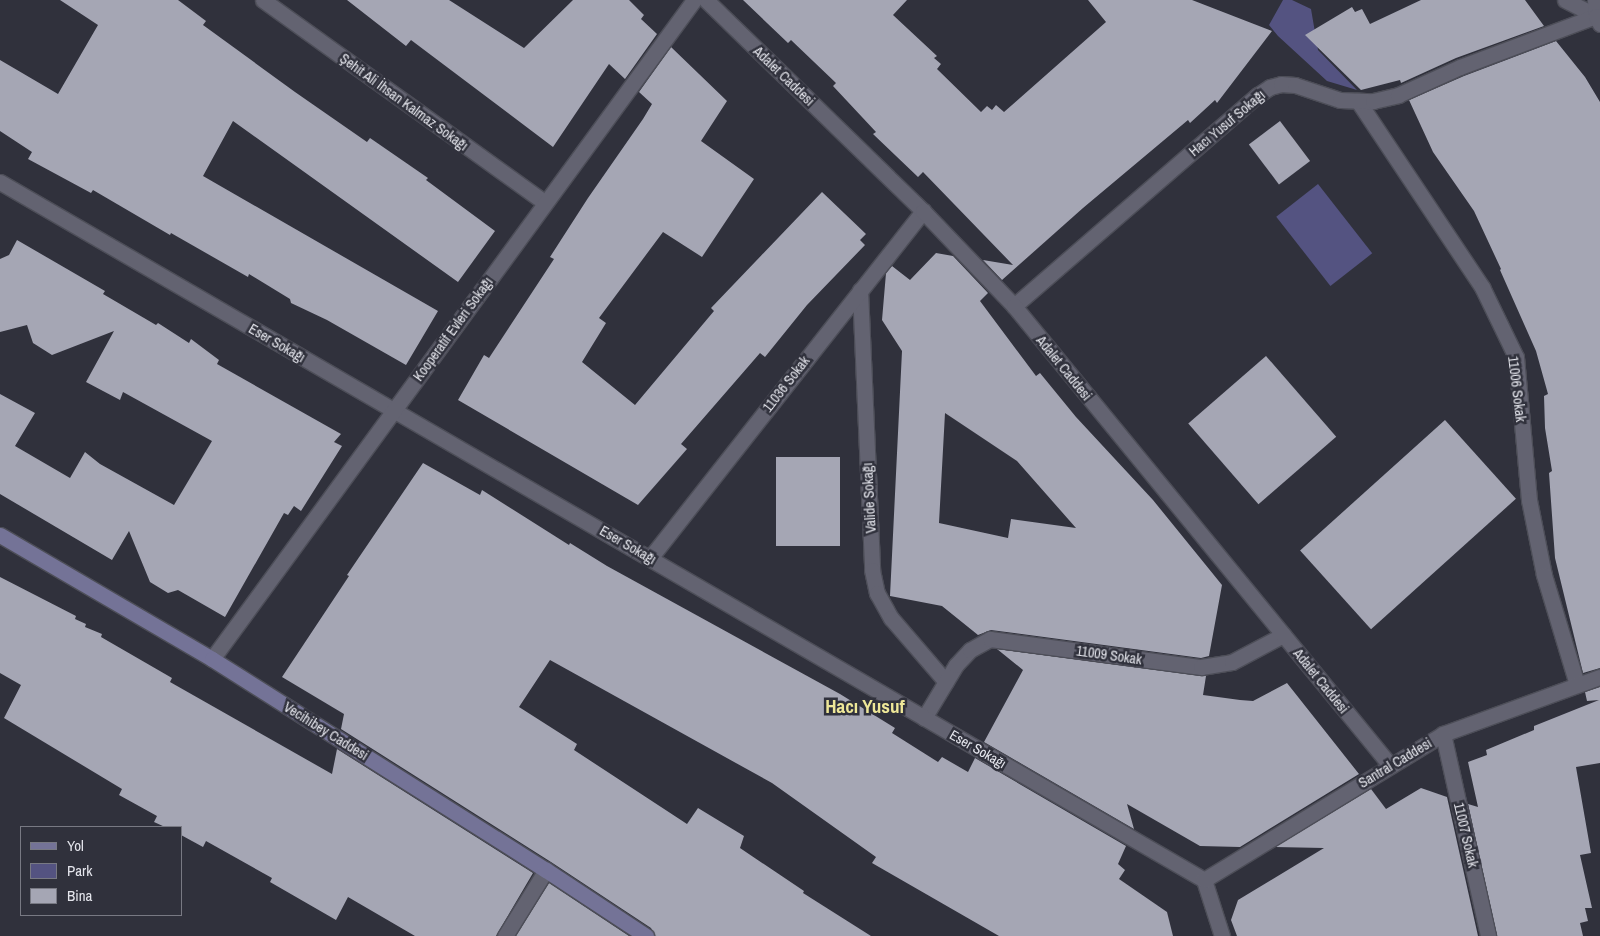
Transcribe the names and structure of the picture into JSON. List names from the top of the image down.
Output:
{
  "streets": {
    "street": [
      "Adalet Caddesi",
      "Şehit Ali İhsan Kalmaz Sokağı",
      "Hacı Yusuf Sokağı",
      "Kooperatif Evleri Sokağı",
      "Eser Sokağı",
      "11036 Sokak",
      "11006 Sokak",
      "Valide Sokağı",
      "11009 Sokak",
      "Vecihibey Caddesi",
      "Santral Caddesi",
      "11007 Sokak"
    ]
  },
  "crossings": [
    ["Adalet Caddesi", "Hacı Yusuf Sokağı"],
    ["Adalet Caddesi", "11036 Sokak"],
    ["Adalet Caddesi", "11009 Sokak"],
    ["Adalet Caddesi", "Santral Caddesi"],
    ["Şehit Ali İhsan Kalmaz Sokağı", "Kooperatif Evleri Sokağı"],
    ["Hacı Yusuf Sokağı", "11006 Sokak"],
    ["Kooperatif Evleri Sokağı", "Eser Sokağı"],
    ["Kooperatif Evleri Sokağı", "Vecihibey Caddesi"],
    ["Eser Sokağı", "11036 Sokak"],
    ["Eser Sokağı", "11009 Sokak"],
    ["Eser Sokağı", "Santral Caddesi"],
    ["11036 Sokak", "Valide Sokağı"],
    ["11006 Sokak", "Santral Caddesi"],
    ["Valide Sokağı", "11009 Sokak"],
    ["Santral Caddesi", "11007 Sokak"]
  ],
  "districts": ["Hacı Yusuf"],
  "legend": ["Yol", "Park", "Bina"]
}
